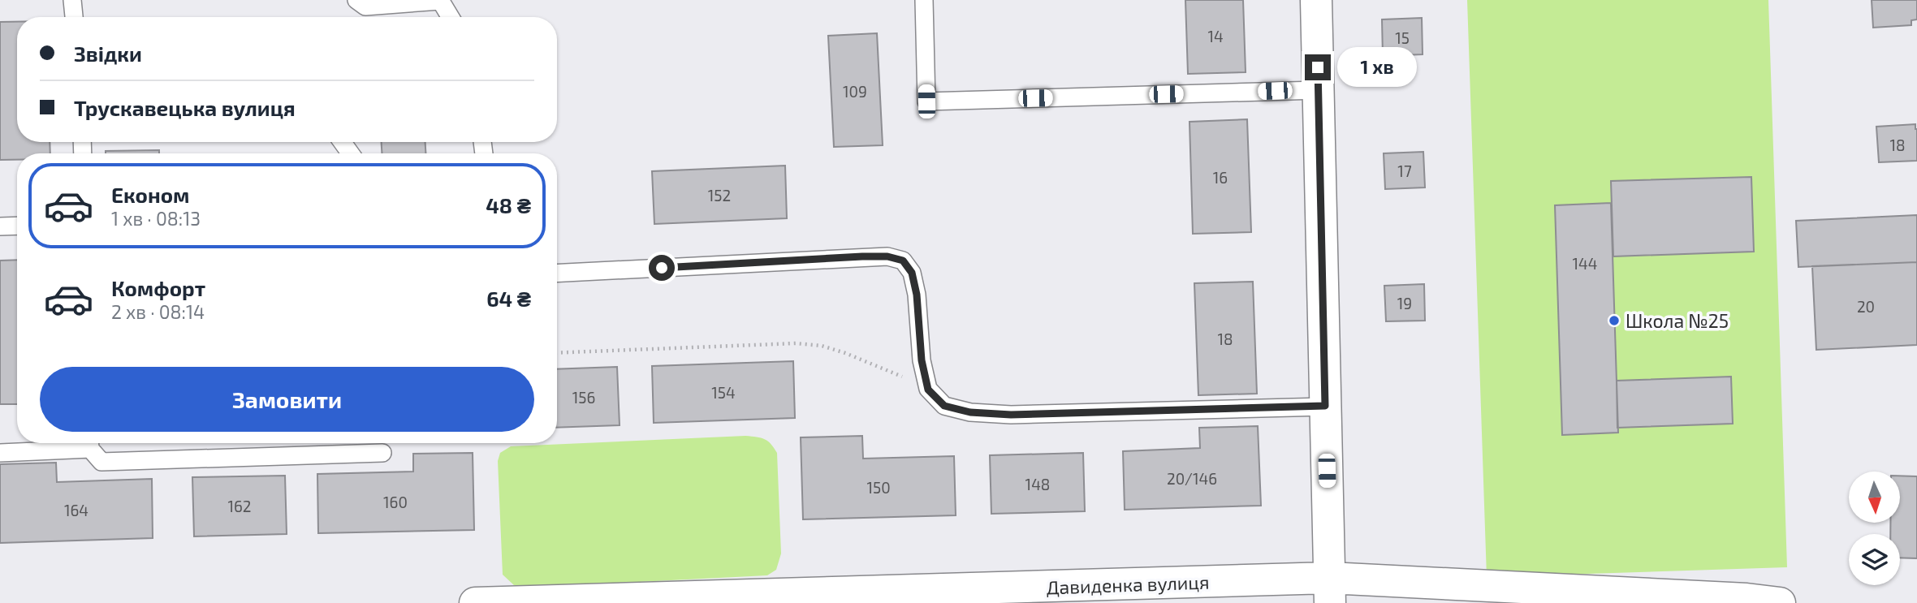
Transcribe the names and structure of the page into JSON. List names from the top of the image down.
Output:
{
  "streets": {
    "street": ["Давиденка вулиця"]
  },
  "places": ["Школа №25"],
  "house_numbers": [
    "14",
    "15",
    "109",
    "18",
    "17",
    "16",
    "152",
    "144",
    "19",
    "20",
    "18",
    "154",
    "156",
    "20/146",
    "148",
    "150",
    "160",
    "162",
    "164"
  ],
  "north": "bottom",
  "page": {
    "banner": ["Звідки", "Трускавецька вулиця"],
    "bubble": "1 хв",
    "list": [
      {
        "name": "Економ",
        "note": "1 хв · 08:13",
        "value": "48 ₴"
      },
      {
        "name": "Комфорт",
        "note": "2 хв · 08:14",
        "value": "64 ₴"
      }
    ],
    "buttons": "Замовити"
  }
}
